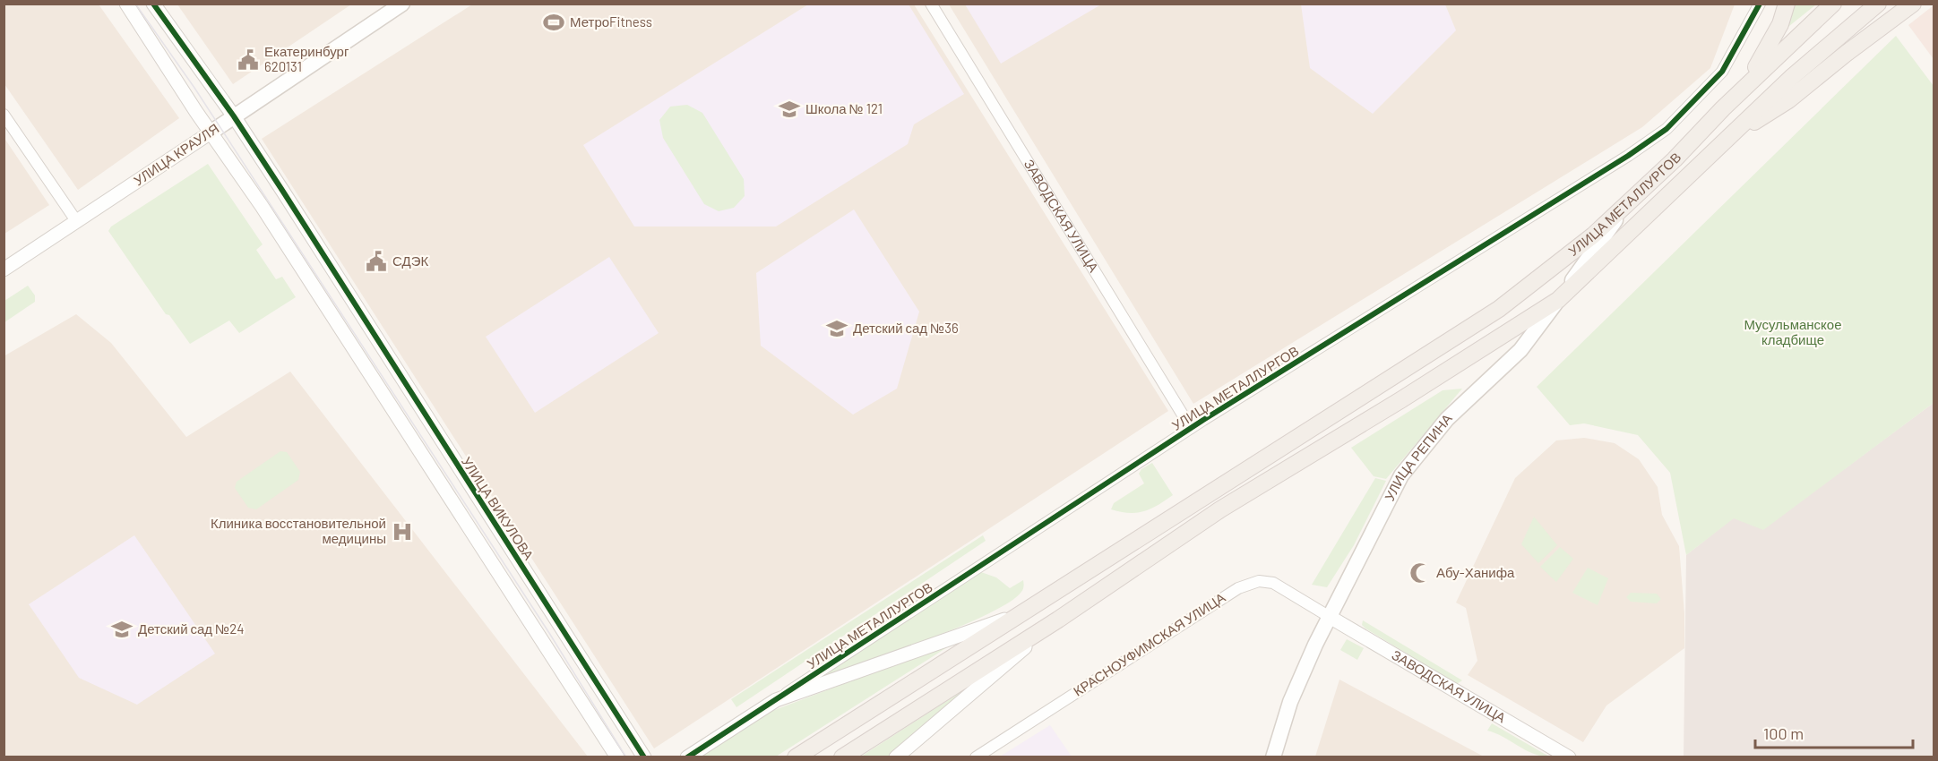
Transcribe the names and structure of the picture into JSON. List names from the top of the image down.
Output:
{
  "streets": {
    "main road": ["УЛИЦА КРАУЛЯ", "УЛИЦА МЕТАЛЛУРГОВ", "УЛИЦА РЕПИНА"],
    "street": ["ЗАВОДСКАЯ УЛИЦА", "УЛИЦА ВИКУЛОВА", "КРАСНОУФИМСКАЯ УЛИЦА"]
  },
  "crossings": [
    ["УЛИЦА КРАУЛЯ", "УЛИЦА ВИКУЛОВА"],
    ["УЛИЦА МЕТАЛЛУРГОВ", "ЗАВОДСКАЯ УЛИЦА"],
    ["УЛИЦА МЕТАЛЛУРГОВ", "УЛИЦА РЕПИНА"],
    ["ЗАВОДСКАЯ УЛИЦА", "УЛИЦА РЕПИНА"],
    ["ЗАВОДСКАЯ УЛИЦА", "КРАСНОУФИМСКАЯ УЛИЦА"],
    ["УЛИЦА РЕПИНА", "КРАСНОУФИМСКАЯ УЛИЦА"]
  ],
  "parks": ["Мусульманское кладбище"],
  "places": {
    "sports": ["МетроFitness"],
    "public building": ["Екатеринбург 620131", "СДЭК"],
    "school or university": ["Школа № 121", "Детский сад №36", "Детский сад №24"],
    "hospital": ["Клиника восстановительной медицины"],
    "mosque": ["Абу-Ханифа"]
  },
  "scale_bar": "100 m"
}
